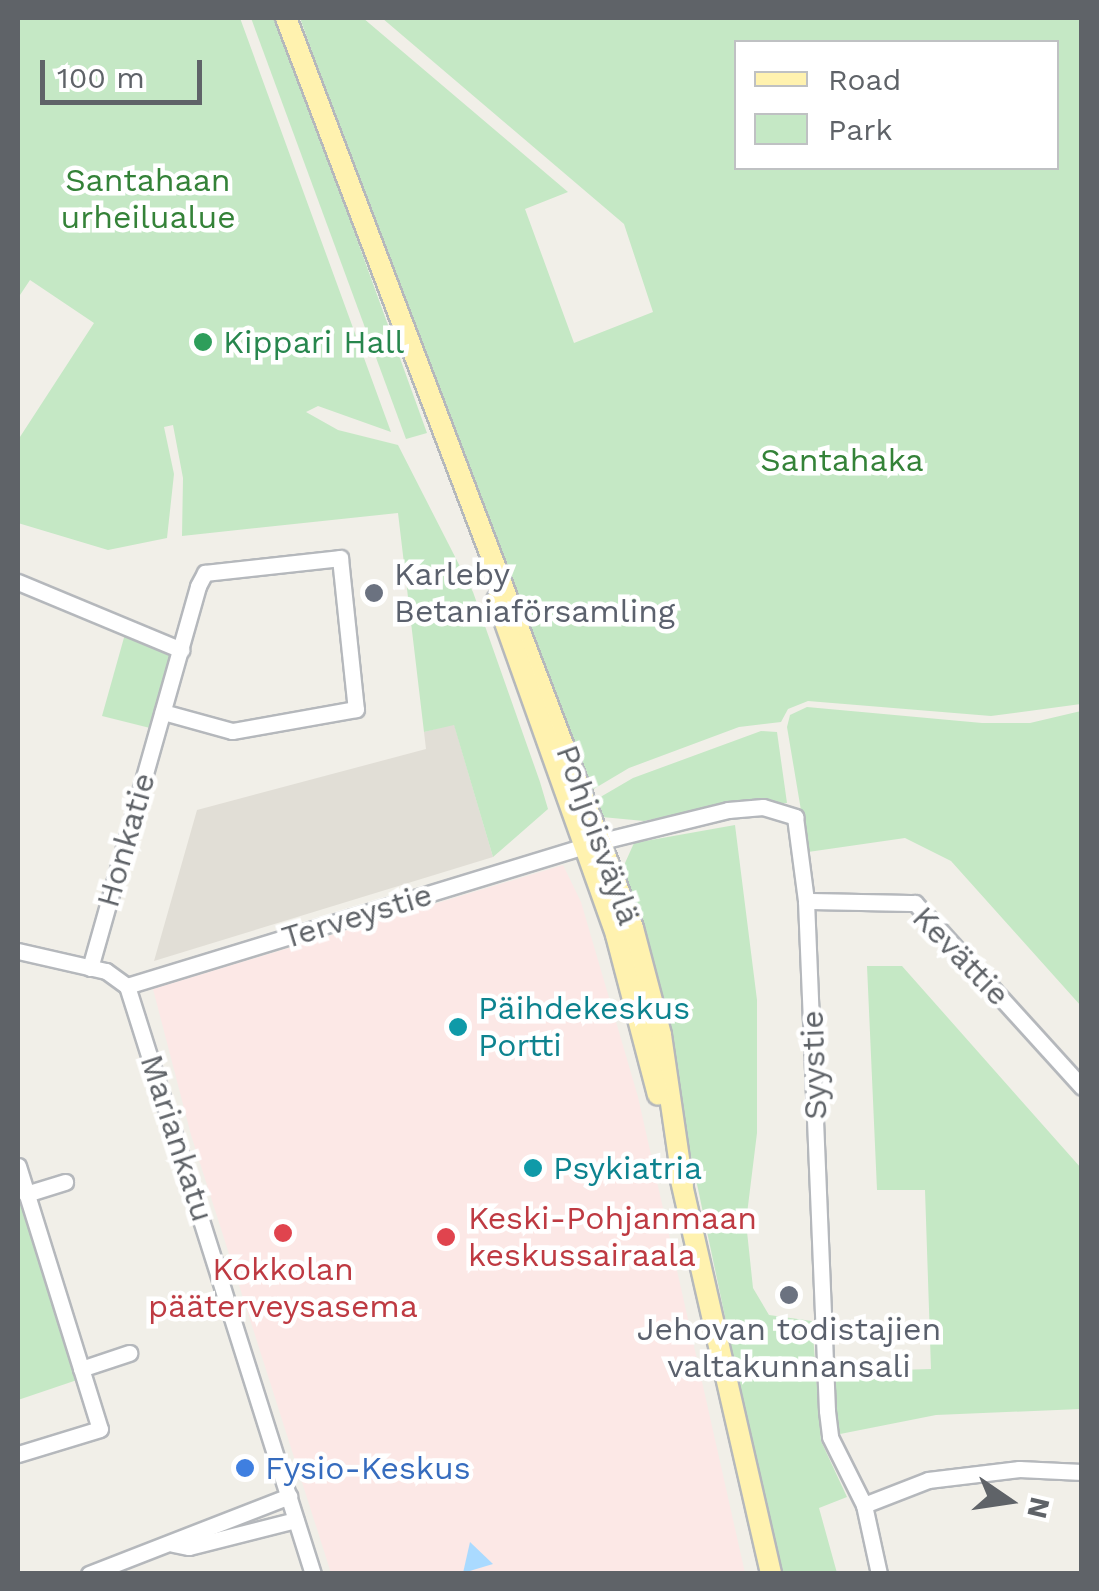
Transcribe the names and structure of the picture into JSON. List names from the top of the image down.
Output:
{
  "streets": {
    "main road": ["Pohjoisväylä"],
    "street": [
      "Honkatie",
      "Terveystie",
      "Kevättie",
      "Syystie",
      "Mariankatu"
    ]
  },
  "crossings": [
    ["Pohjoisväylä", "Terveystie"],
    ["Pohjoisväylä", "Syystie"],
    ["Terveystie", "Syystie"],
    ["Terveystie", "Mariankatu"],
    ["Kevättie", "Syystie"]
  ],
  "parks": ["Santahaan urheilualue", "Santahaka"],
  "places": [
    "Kippari Hall",
    "Karleby Betaniaförsamling",
    "Päihdekeskus Portti",
    "Psykiatria",
    "Kokkolan pääterveysasema",
    "Keski-Pohjanmaan keskussairaala",
    "Jehovan todistajien valtakunnansali",
    "Fysio-Keskus"
  ],
  "legend": ["Road", "Park"],
  "scale_bar": "100 m",
  "north": "right"
}
